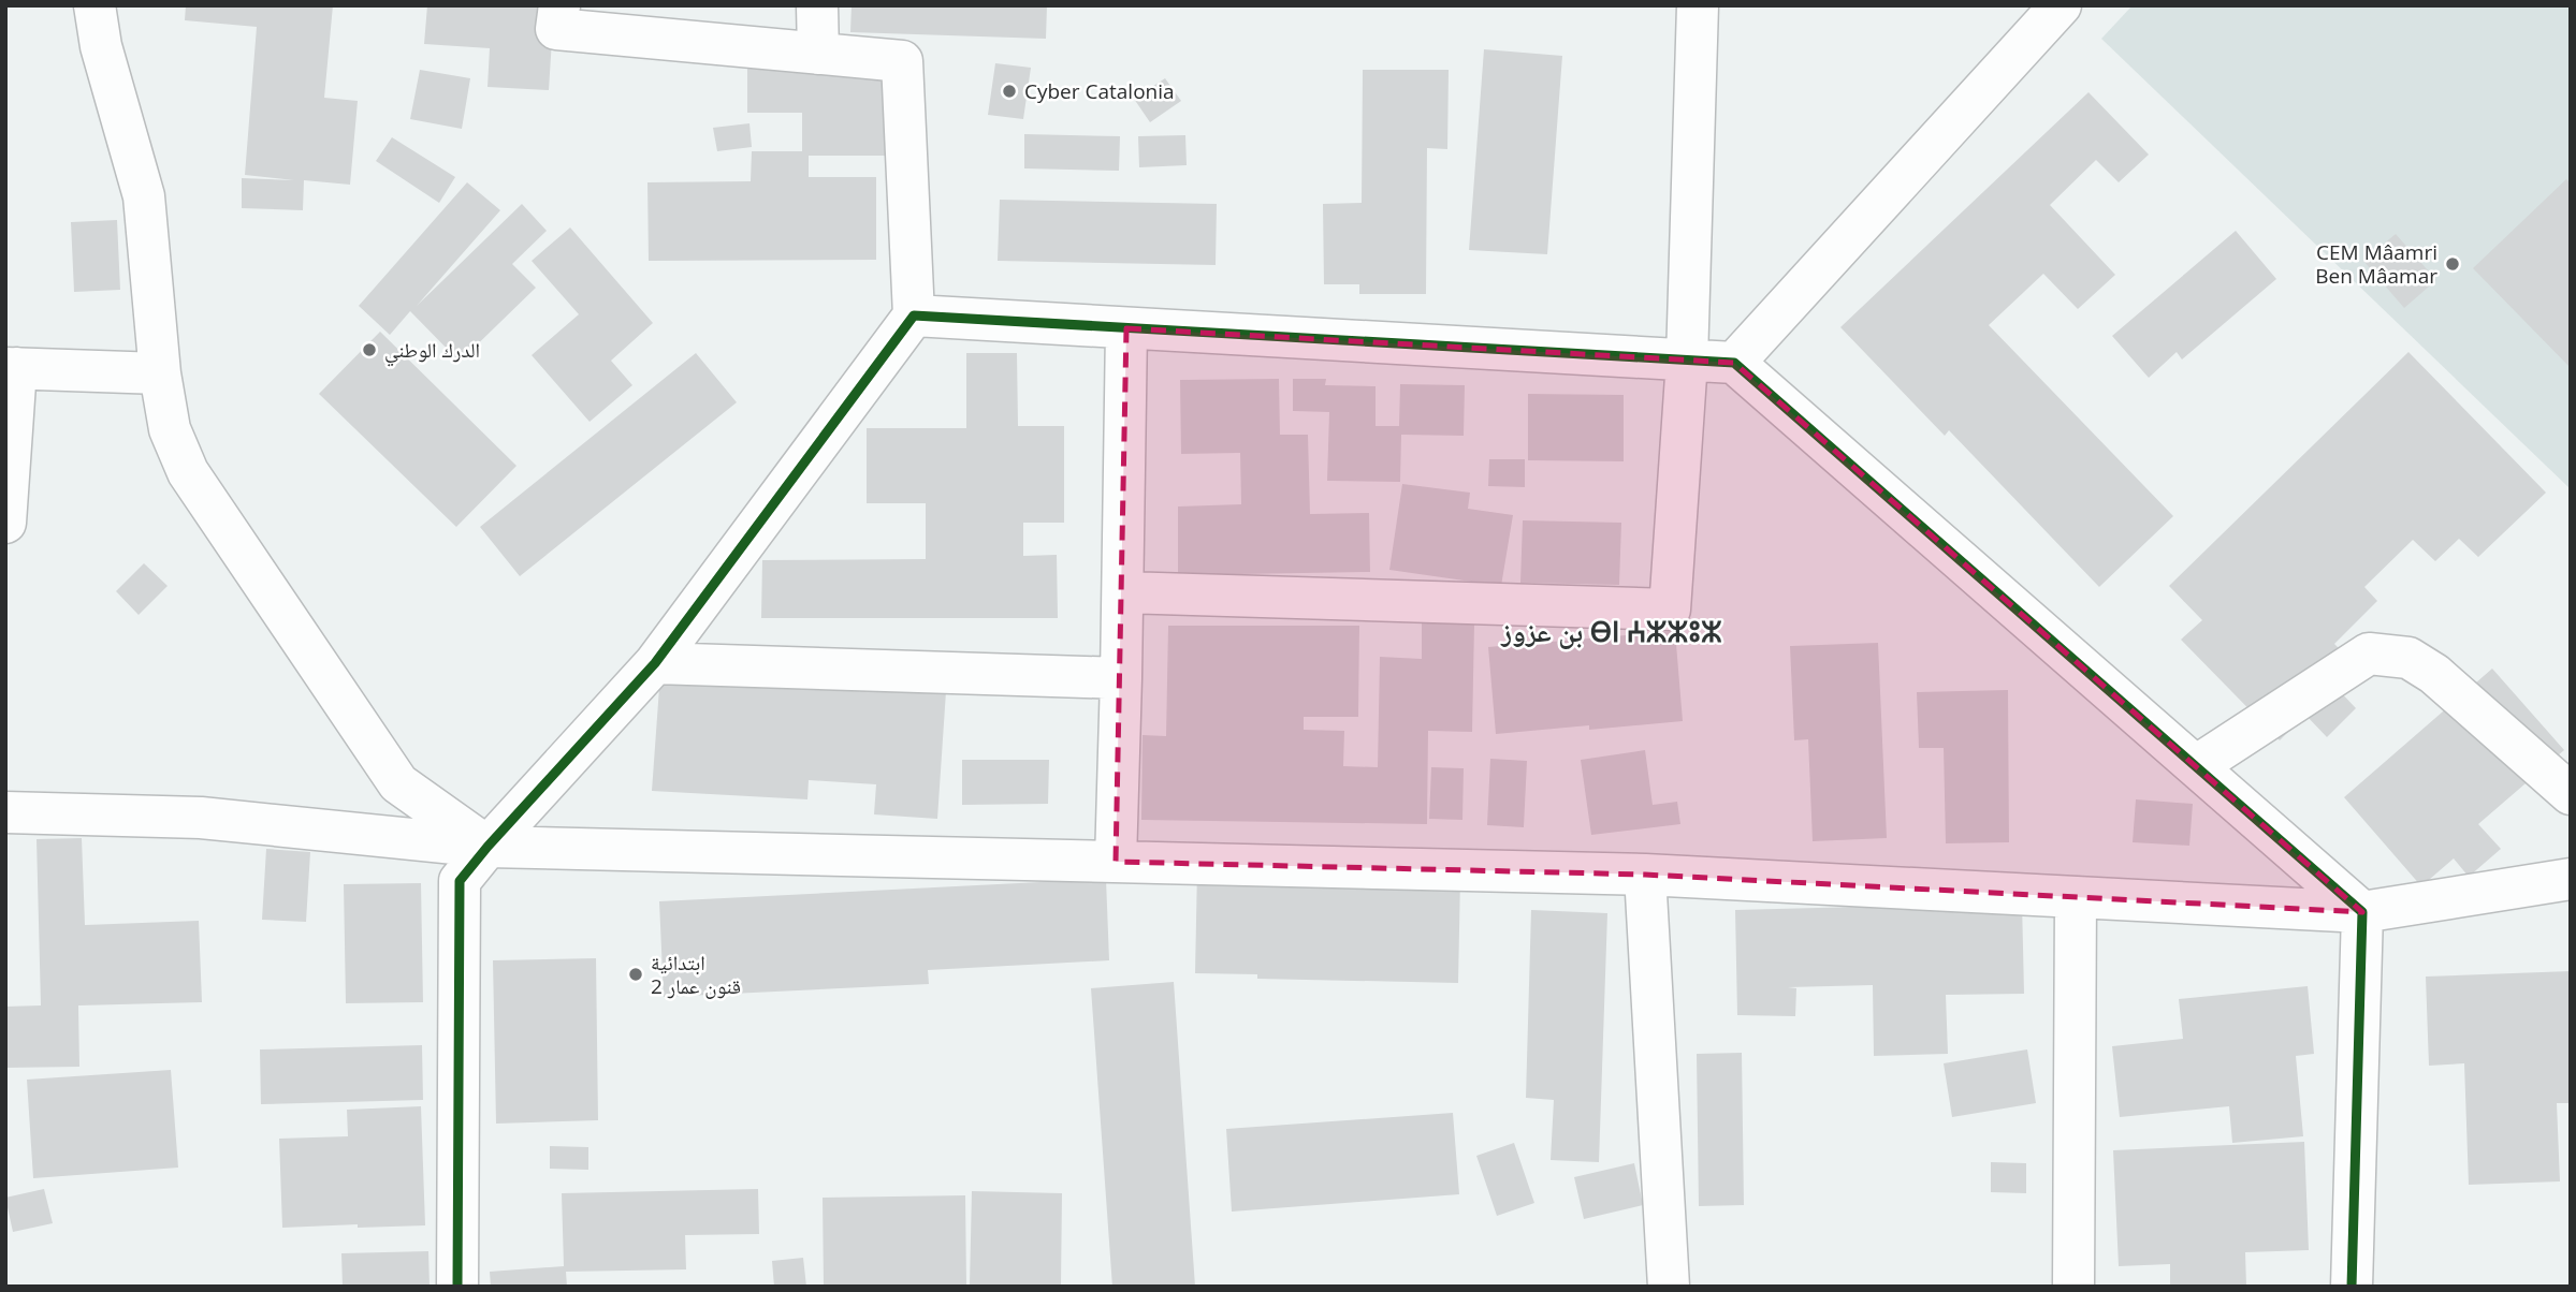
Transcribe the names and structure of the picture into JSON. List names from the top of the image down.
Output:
{
  "districts": ["بن عزوز ⴱⵏ ⵄⵣⵣⵓⵣ"],
  "places": [
    "Cyber Catalonia",
    "CEM Mâamri Ben Mâamar",
    "الدرك الوطني",
    "ابتدائية قنون عمار 2"
  ]
}
